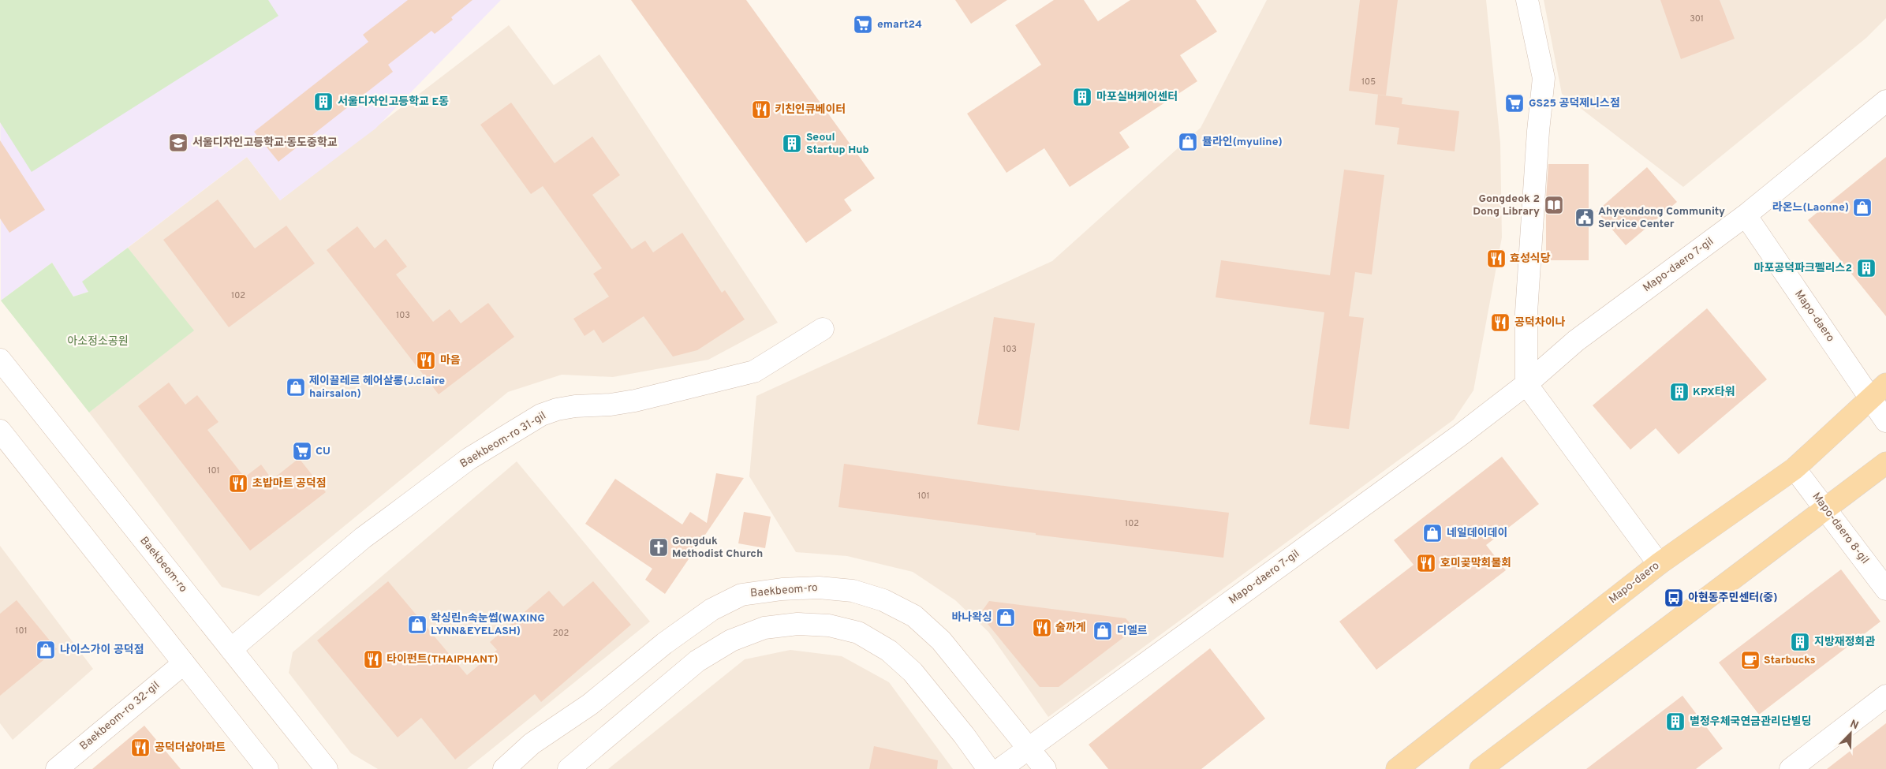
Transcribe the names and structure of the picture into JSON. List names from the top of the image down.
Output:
{
  "streets": {
    "main road": ["Mapo-daero"],
    "street": [
      "Mapo-daero 7-gil",
      "Baekbeom-ro 31-gil",
      "Mapo-daero 8-gil",
      "Baekbeom-ro",
      "Baekbeom-ro 32-gil"
    ]
  },
  "crossings": [
    ["Mapo-daero 7-gil", "Mapo-daero"],
    ["Mapo-daero 7-gil", "Baekbeom-ro"],
    ["Mapo-daero", "Mapo-daero 8-gil"],
    ["Baekbeom-ro 31-gil", "Baekbeom-ro"]
  ],
  "parks": ["아소정소공원"],
  "places": {
    "supermarket": ["emart24", "GS25 공덕제니스점", "CU"],
    "building": [
      "마포실버케어센터",
      "서울디자인고등학교 E동",
      "Seoul Startup Hub",
      "마포공덕파크펠리스2",
      "KPX타워",
      "지방재정회관",
      "별정우체국연금관리단빌딩"
    ],
    "restaurant": [
      "키친인큐베이터",
      "효성식당",
      "공덕차이나",
      "마음",
      "초밥마트 공덕점",
      "호미곶막회물회",
      "술까게",
      "타이펀트(THAIPHANT)",
      "공덕더샵아파트"
    ],
    "shop": [
      "뮬라인(myuline)",
      "라온느(Laonne)",
      "제이끌레르 헤어살롱(J.claire hairsalon)",
      "네일데이데이",
      "바나왁싱",
      "왁싱린n속눈썹(WAXING LYNN&EYELASH)",
      "디엘르",
      "나이스가이 공덕점"
    ],
    "school or university": ["서울디자인고등학교·동도중학교"],
    "library": ["Gongdeok 2 Dong Library"],
    "public building": ["Ahyeondong Community Service Center"],
    "church": ["Gongduk Methodist Church"],
    "bus stop": ["아현동주민센터(중)"],
    "cafe": ["Starbucks"]
  },
  "house_numbers": [
    "301",
    "105",
    "102",
    "103",
    "103",
    "101",
    "101",
    "102",
    "101",
    "202"
  ],
  "north": "top right"
}
